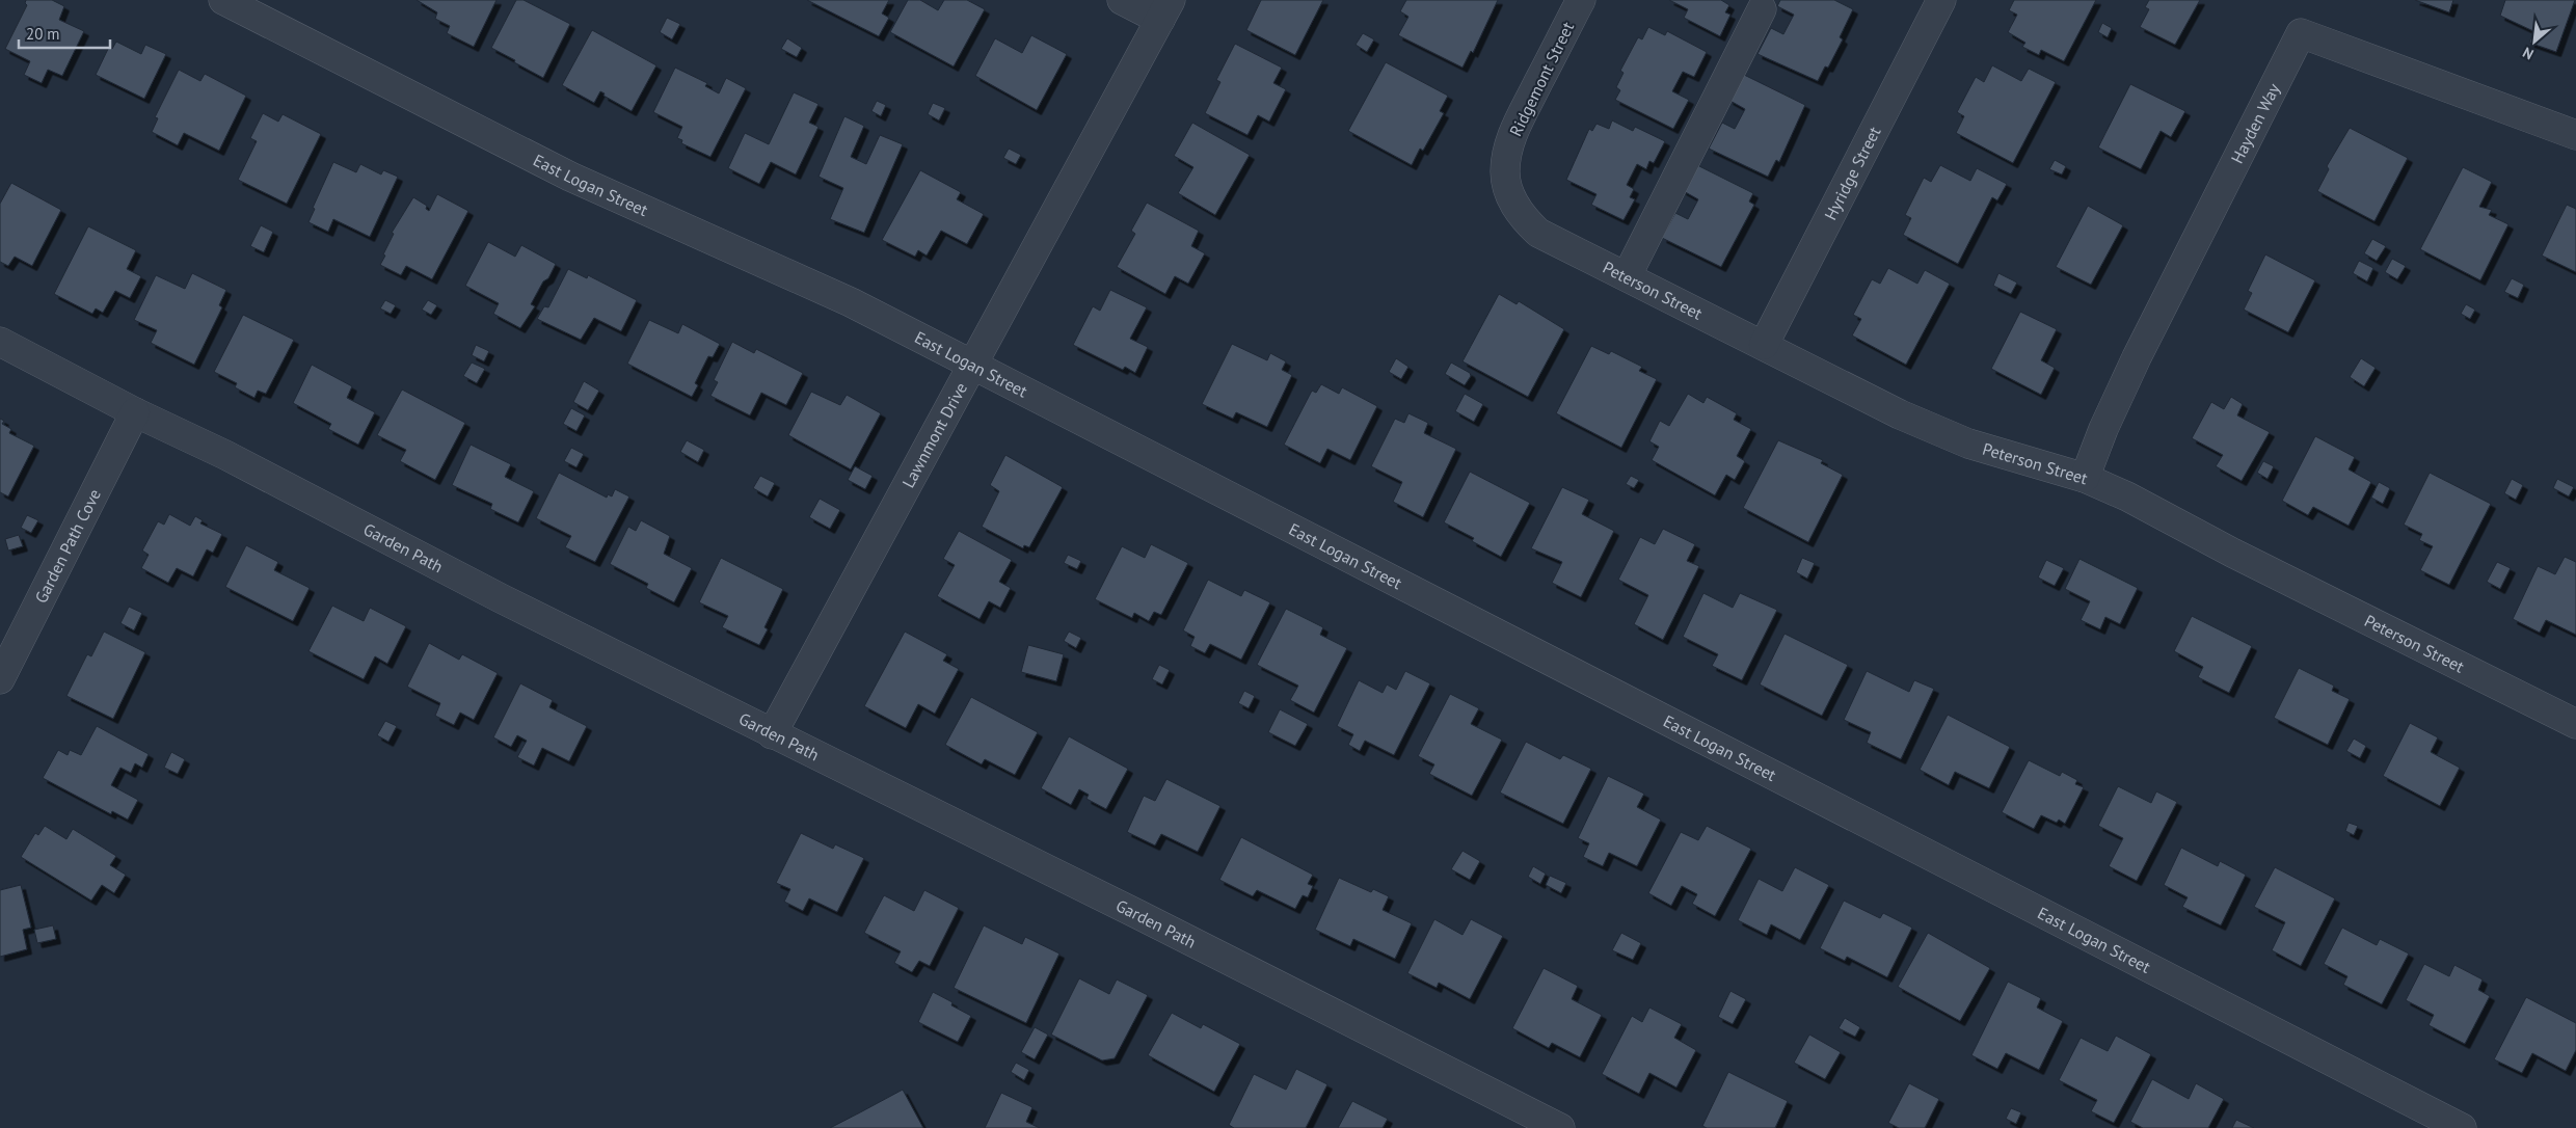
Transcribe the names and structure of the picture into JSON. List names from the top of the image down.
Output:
{
  "streets": {
    "street": [
      "Ridgemont Street",
      "Hayden Way",
      "Hyridge Street",
      "East Logan Street",
      "Peterson Street",
      "Lawnmont Drive",
      "Garden Path Cove",
      "Garden Path"
    ]
  },
  "crossings": [
    ["Ridgemont Street", "Peterson Street"],
    ["Hayden Way", "Peterson Street"],
    ["Hyridge Street", "Peterson Street"],
    ["East Logan Street", "Lawnmont Drive"],
    ["Lawnmont Drive", "Garden Path"],
    ["Garden Path Cove", "Garden Path"]
  ],
  "scale_bar": "20 m",
  "north": "bottom left"
}
